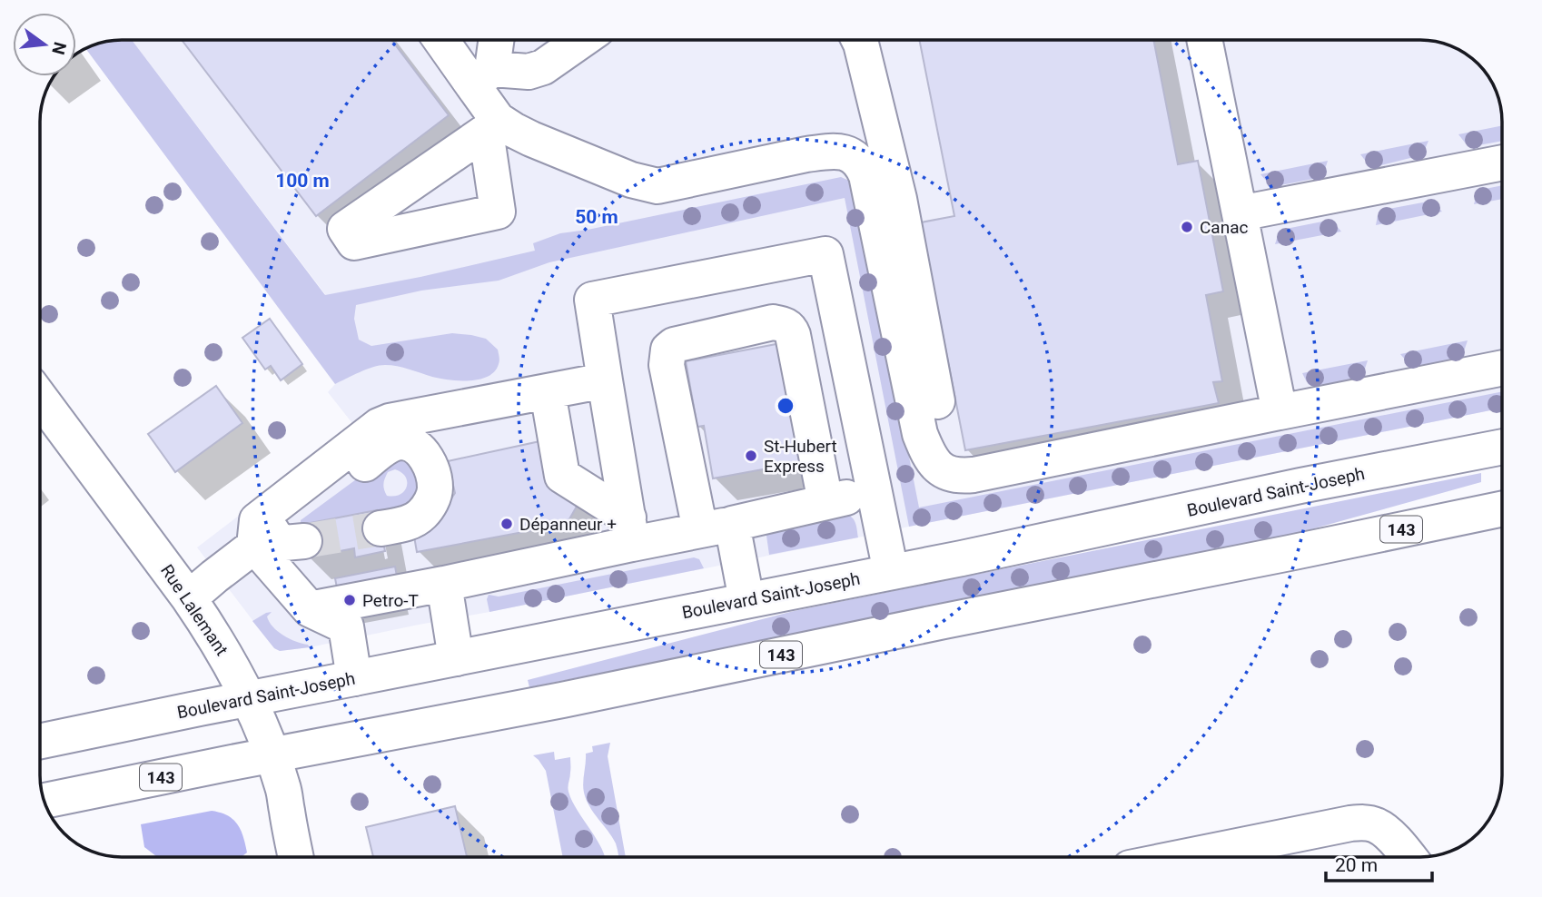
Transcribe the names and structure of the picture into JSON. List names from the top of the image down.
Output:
{
  "streets": {
    "main road": ["Boulevard Saint-Joseph", "143", "Rue Lalemant"]
  },
  "crossings": [
    ["Boulevard Saint-Joseph", "Rue Lalemant"],
    ["143", "Rue Lalemant"]
  ],
  "places": [
    "Canac",
    "St-Hubert Express",
    "Dépanneur +",
    "Petro-T"
  ],
  "scale_bar": "20 m",
  "north": "right",
  "rings": ["100 m", "50 m"]
}
